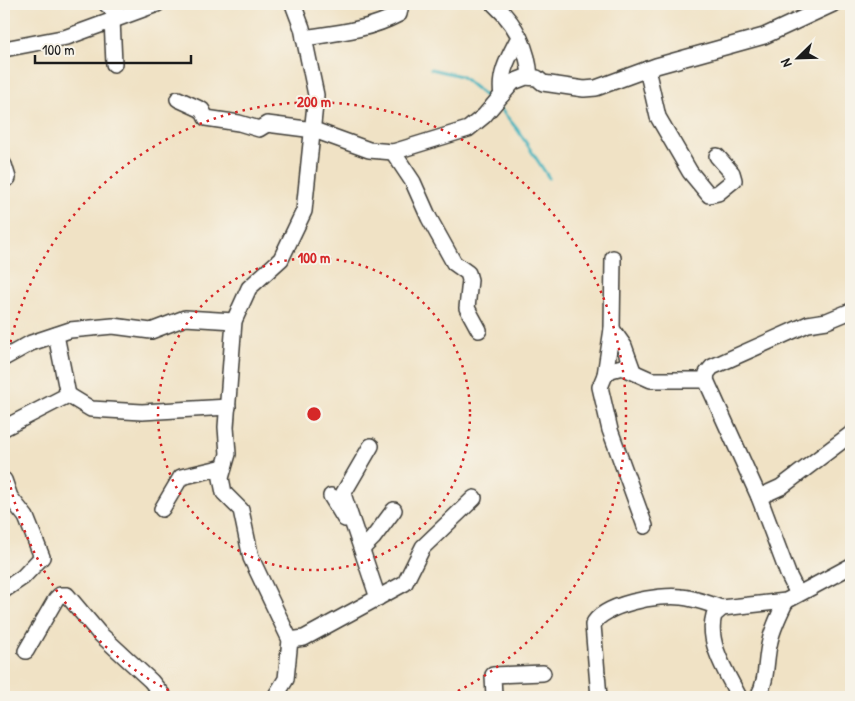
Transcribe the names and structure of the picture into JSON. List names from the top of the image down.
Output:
{
  "scale_bar": "100 m",
  "north": "bottom left",
  "rings": ["200 m", "100 m"]
}
